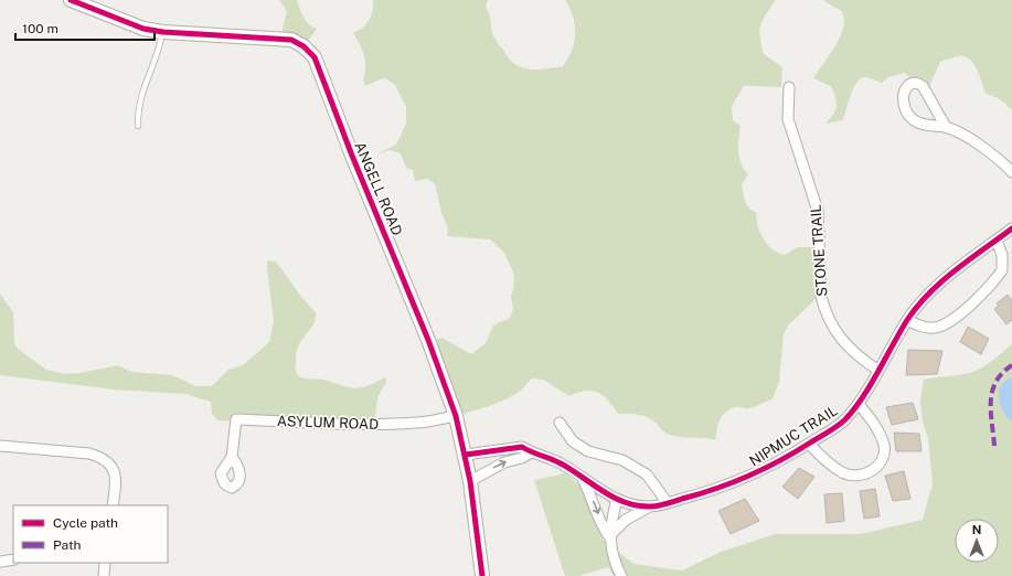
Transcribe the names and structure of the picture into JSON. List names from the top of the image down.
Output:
{
  "streets": {
    "street": [
      "ANGELL ROAD",
      "STONE TRAIL",
      "ASYLUM ROAD",
      "NIPMUC TRAIL"
    ]
  },
  "crossings": [
    ["ANGELL ROAD", "ASYLUM ROAD"],
    ["ANGELL ROAD", "NIPMUC TRAIL"],
    ["STONE TRAIL", "NIPMUC TRAIL"]
  ],
  "legend": ["Cycle path", "Path"],
  "scale_bar": "100 m",
  "north": "top"
}
